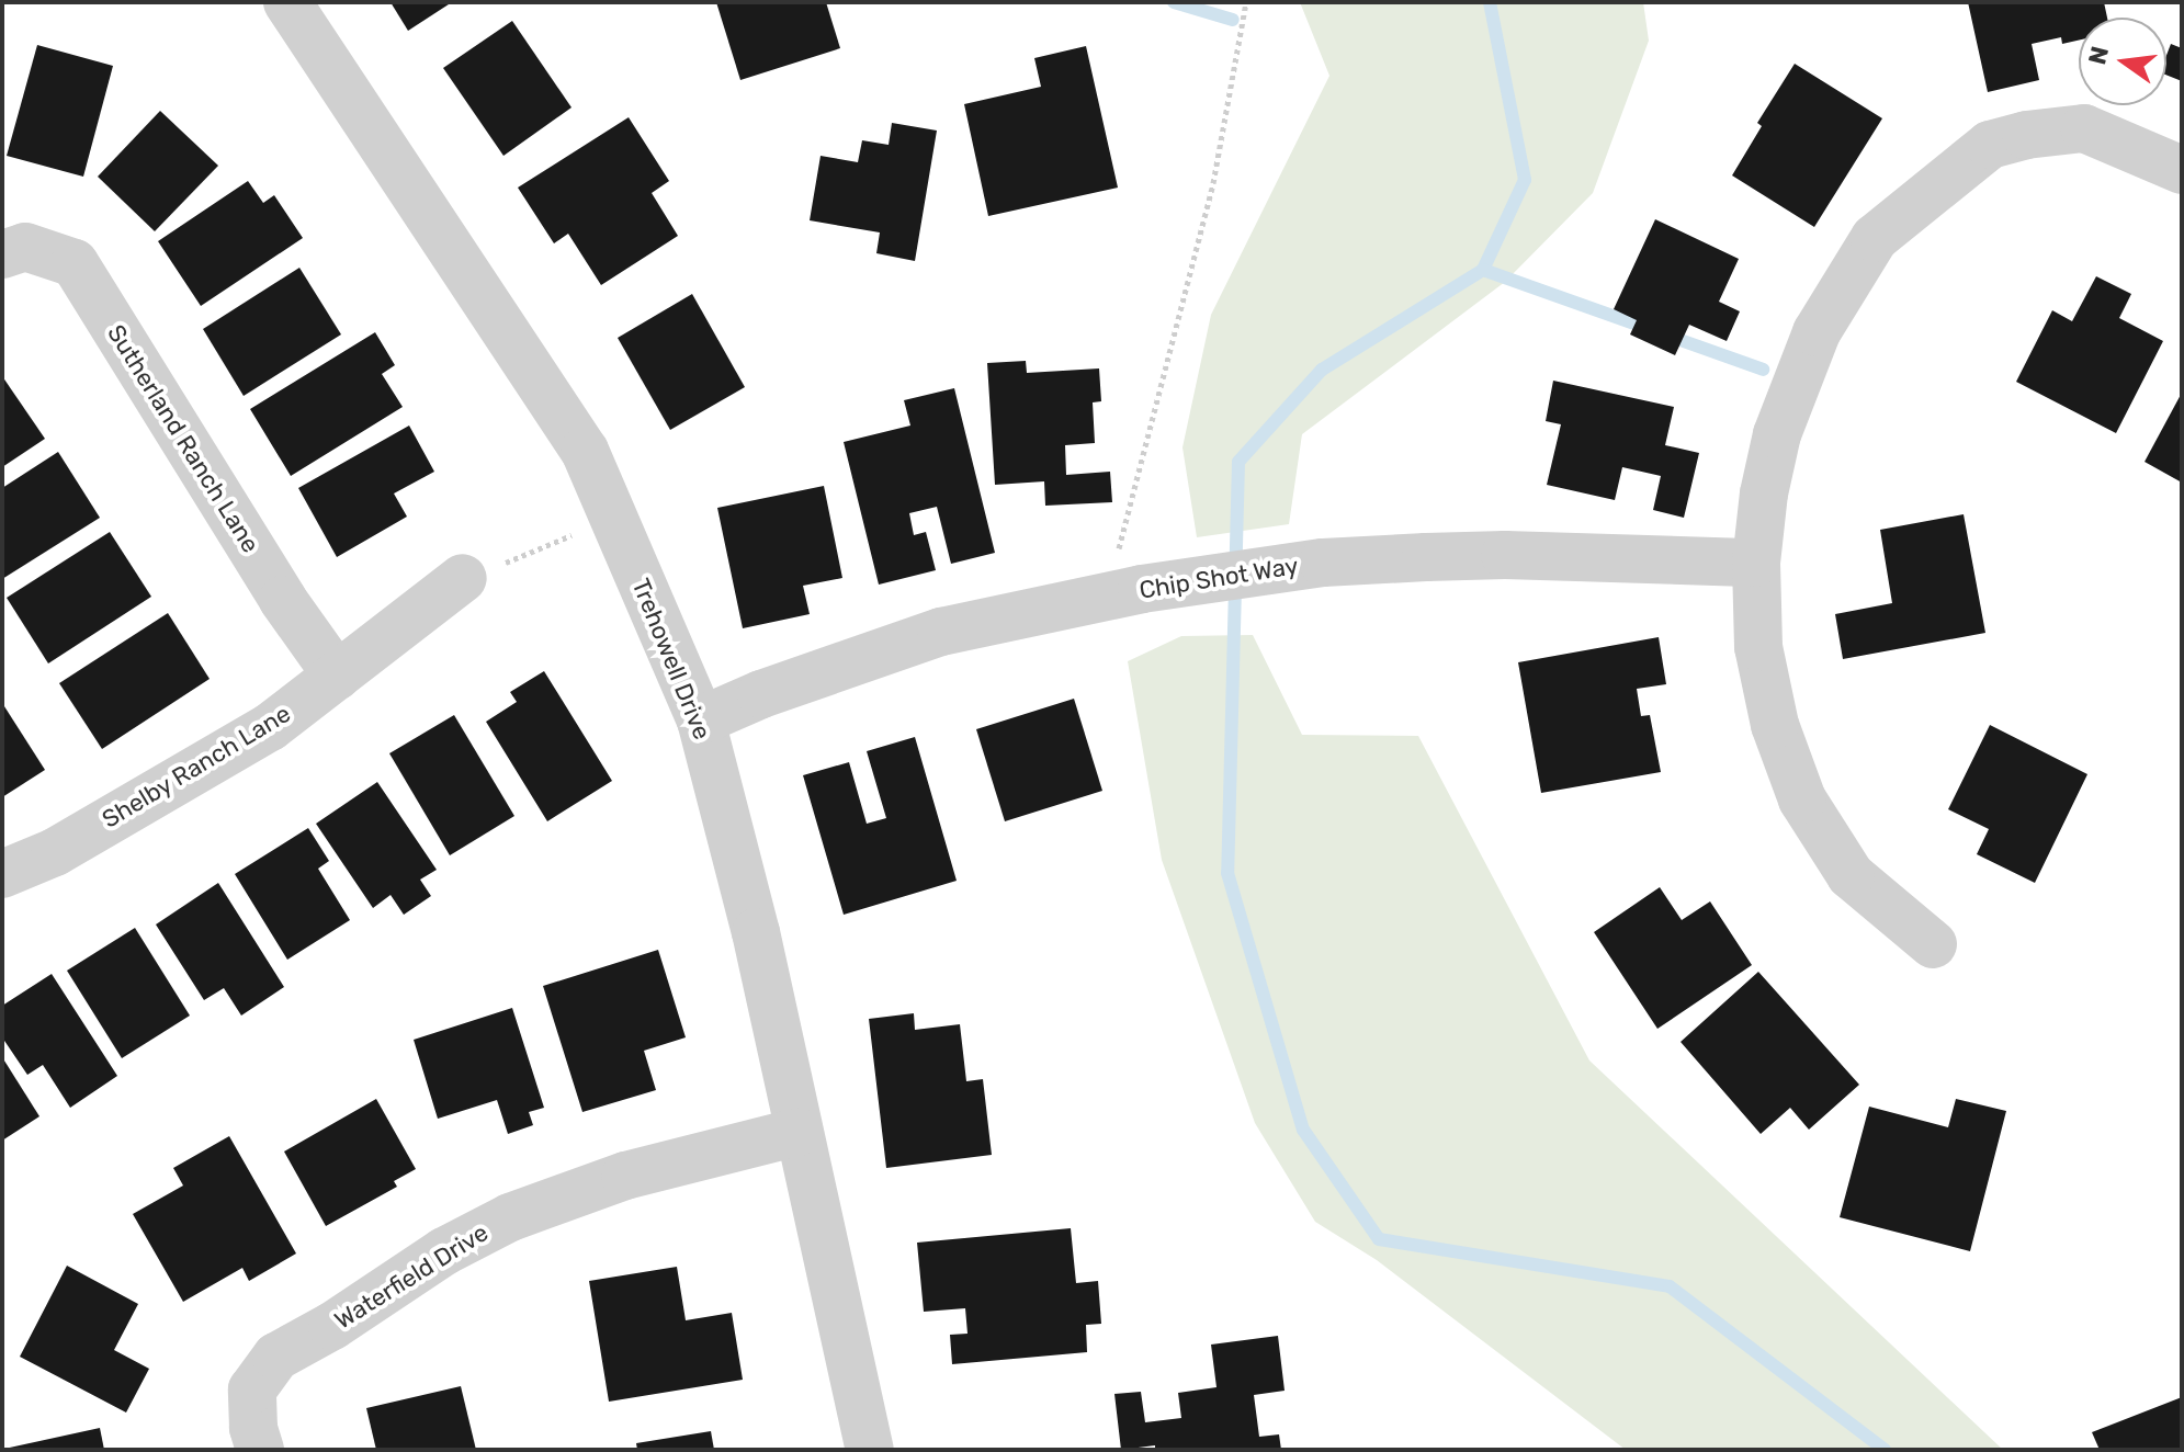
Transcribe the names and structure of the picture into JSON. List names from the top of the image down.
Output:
{
  "streets": {
    "street": [
      "Sutherland Ranch Lane",
      "Chip Shot Way",
      "Trehowell Drive",
      "Shelby Ranch Lane",
      "Waterfield Drive"
    ]
  },
  "crossings": [
    ["Sutherland Ranch Lane", "Shelby Ranch Lane"],
    ["Chip Shot Way", "Trehowell Drive"],
    ["Trehowell Drive", "Waterfield Drive"]
  ],
  "north": "left"
}
